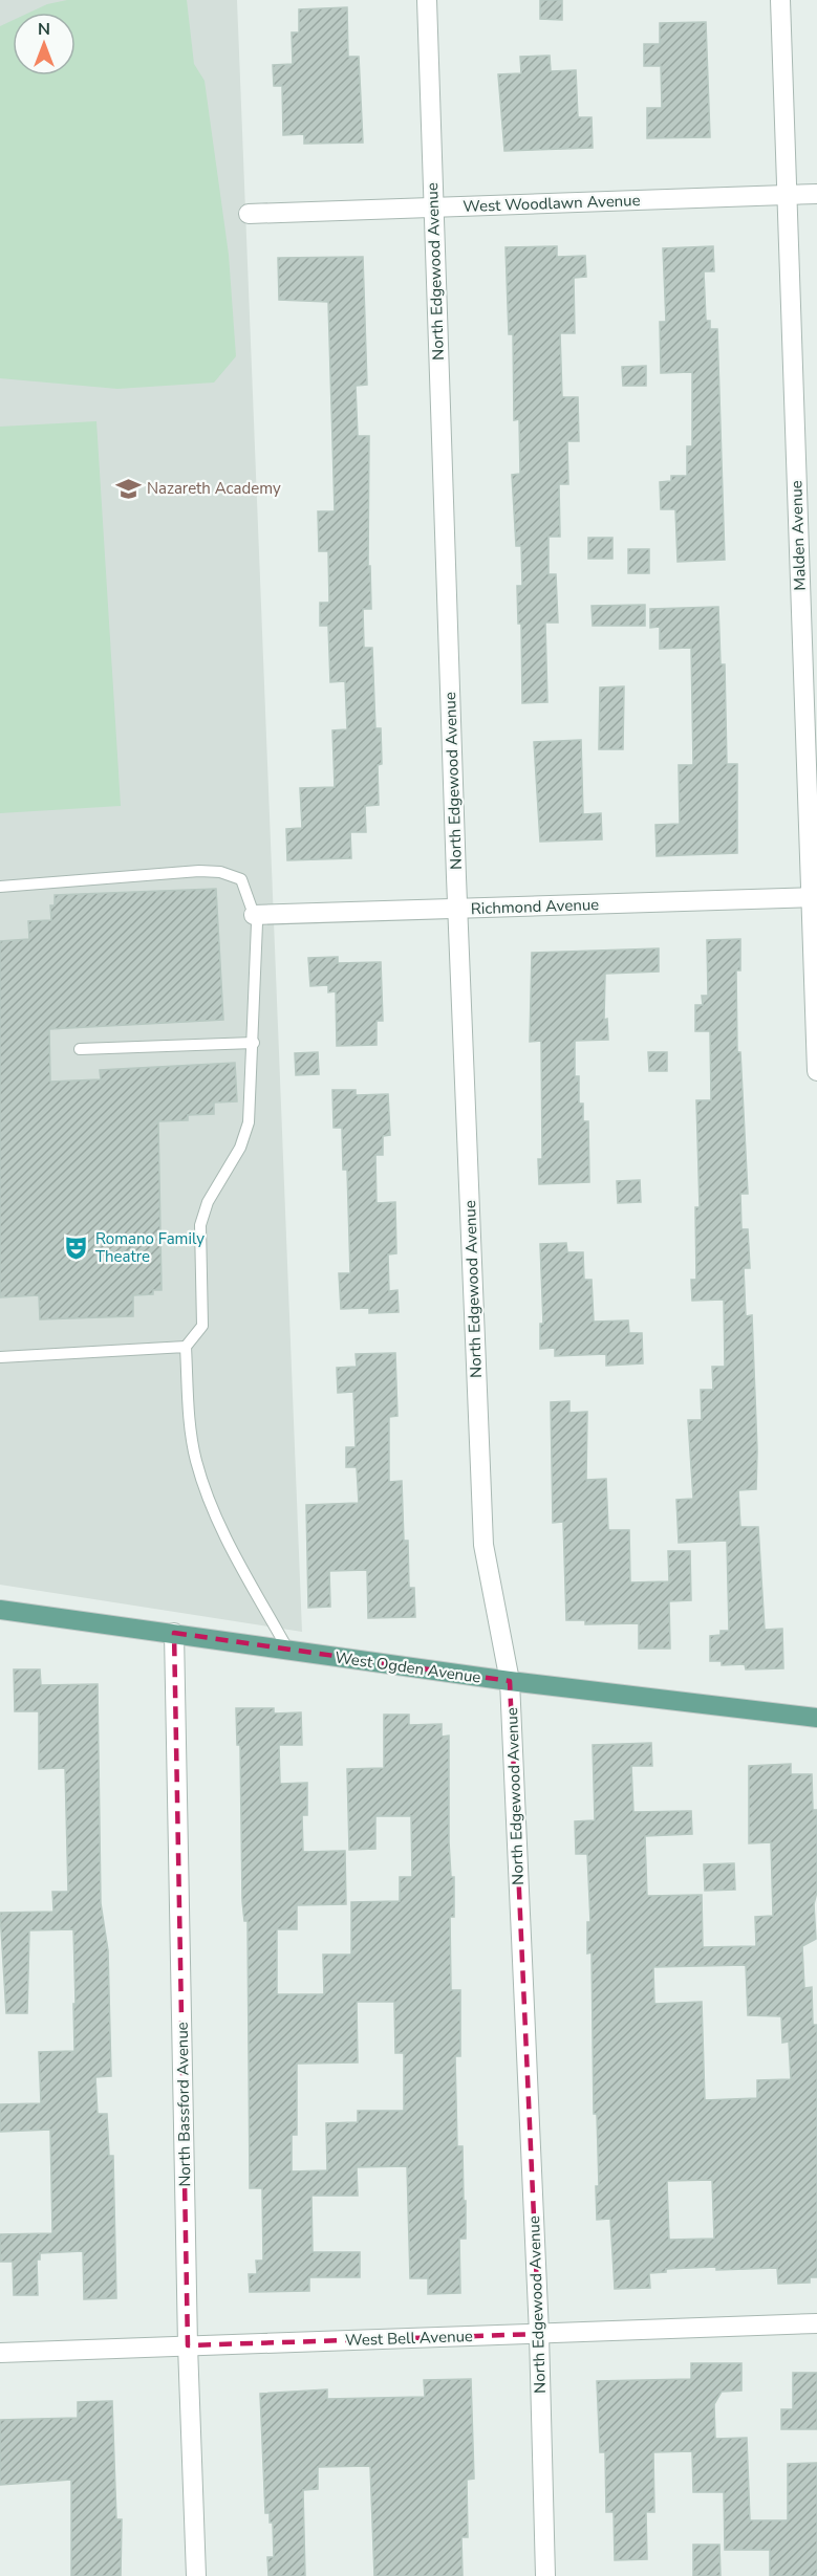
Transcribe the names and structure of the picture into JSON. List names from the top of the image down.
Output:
{
  "streets": {
    "main road": ["West Ogden Avenue"],
    "street": [
      "West Woodlawn Avenue",
      "North Edgewood Avenue",
      "Malden Avenue",
      "Richmond Avenue",
      "North Bassford Avenue",
      "West Bell Avenue"
    ]
  },
  "crossings": [
    ["West Woodlawn Avenue", "North Edgewood Avenue"],
    ["West Woodlawn Avenue", "Malden Avenue"],
    ["North Edgewood Avenue", "Richmond Avenue"],
    ["North Edgewood Avenue", "West Ogden Avenue"],
    ["North Edgewood Avenue", "West Bell Avenue"],
    ["Malden Avenue", "Richmond Avenue"],
    ["West Ogden Avenue", "North Bassford Avenue"],
    ["North Bassford Avenue", "West Bell Avenue"]
  ],
  "places": {
    "school or university": ["Nazareth Academy"],
    "theatre": ["Romano Family Theatre"]
  },
  "north": "top"
}
